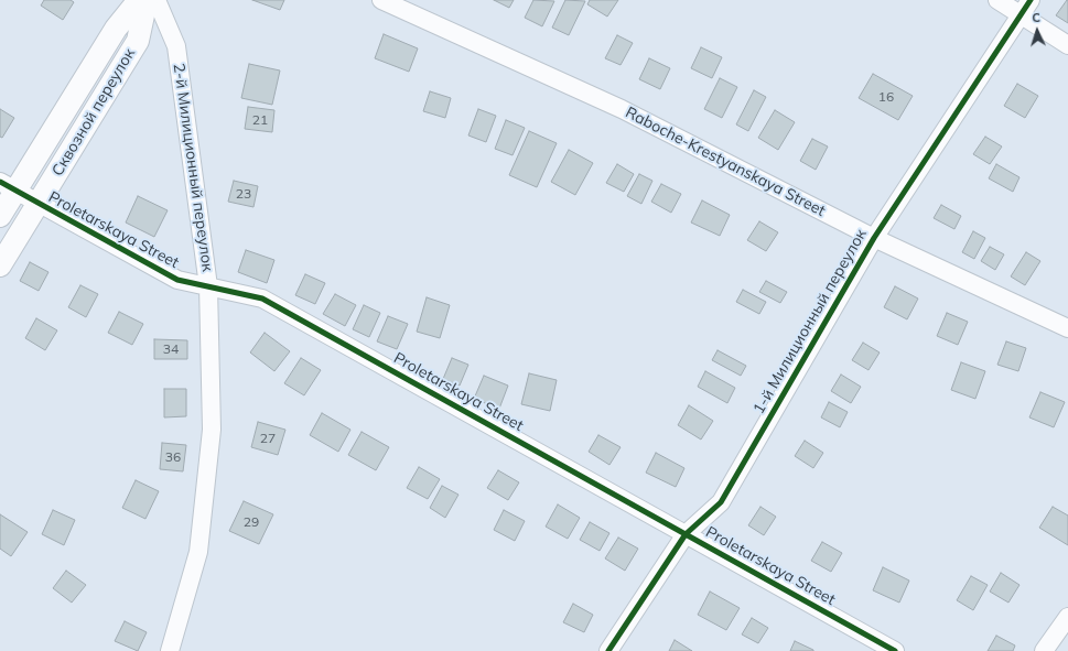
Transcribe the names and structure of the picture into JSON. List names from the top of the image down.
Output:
{
  "streets": {
    "street": [
      "Сквозной переулок",
      "Raboche-Krestyanskaya Street",
      "2-й Милиционный переулок",
      "Proletarskaya Street",
      "1-й Милиционный переулок"
    ]
  },
  "crossings": [
    ["Сквозной переулок", "Proletarskaya Street"],
    ["Raboche-Krestyanskaya Street", "1-й Милиционный переулок"],
    ["2-й Милиционный переулок", "Proletarskaya Street"],
    ["Proletarskaya Street", "1-й Милиционный переулок"]
  ],
  "house_numbers": [
    "16",
    "21",
    "23",
    "34",
    "27",
    "36",
    "29"
  ],
  "north": "top"
}
